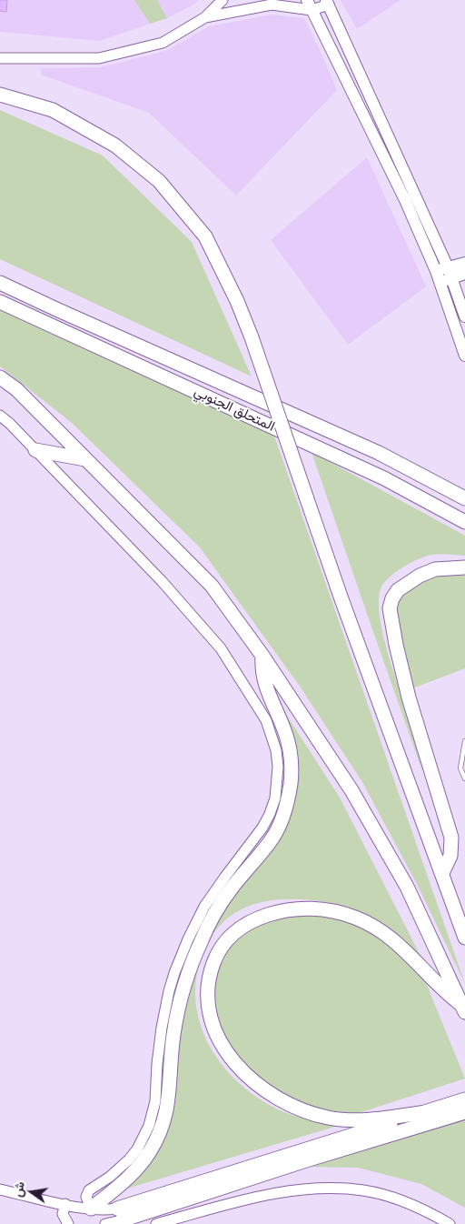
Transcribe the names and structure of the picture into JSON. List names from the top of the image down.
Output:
{
  "streets": {
    "highway": ["المتحلق الجنوبي"]
  },
  "north": "left"
}
